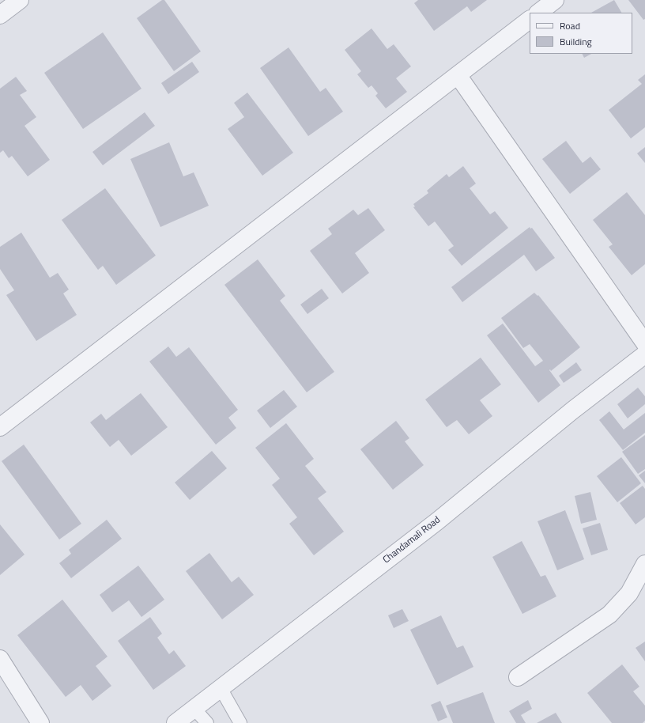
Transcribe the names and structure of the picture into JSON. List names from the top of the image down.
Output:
{
  "streets": {
    "street": ["Chandamali Road"]
  },
  "legend": ["Road", "Building"]
}
